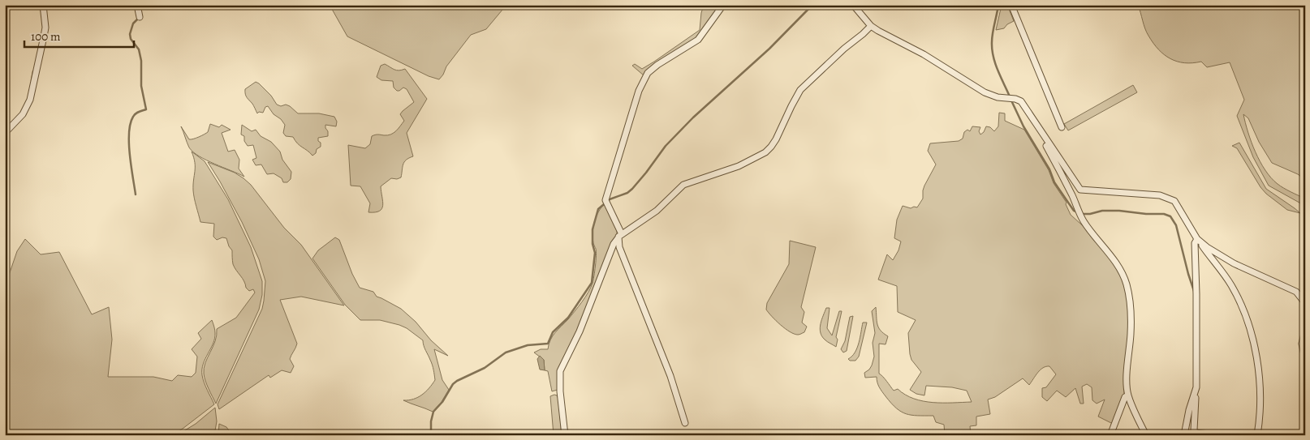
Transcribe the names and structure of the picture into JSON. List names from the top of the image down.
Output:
{
  "scale_bar": "100 m"
}
